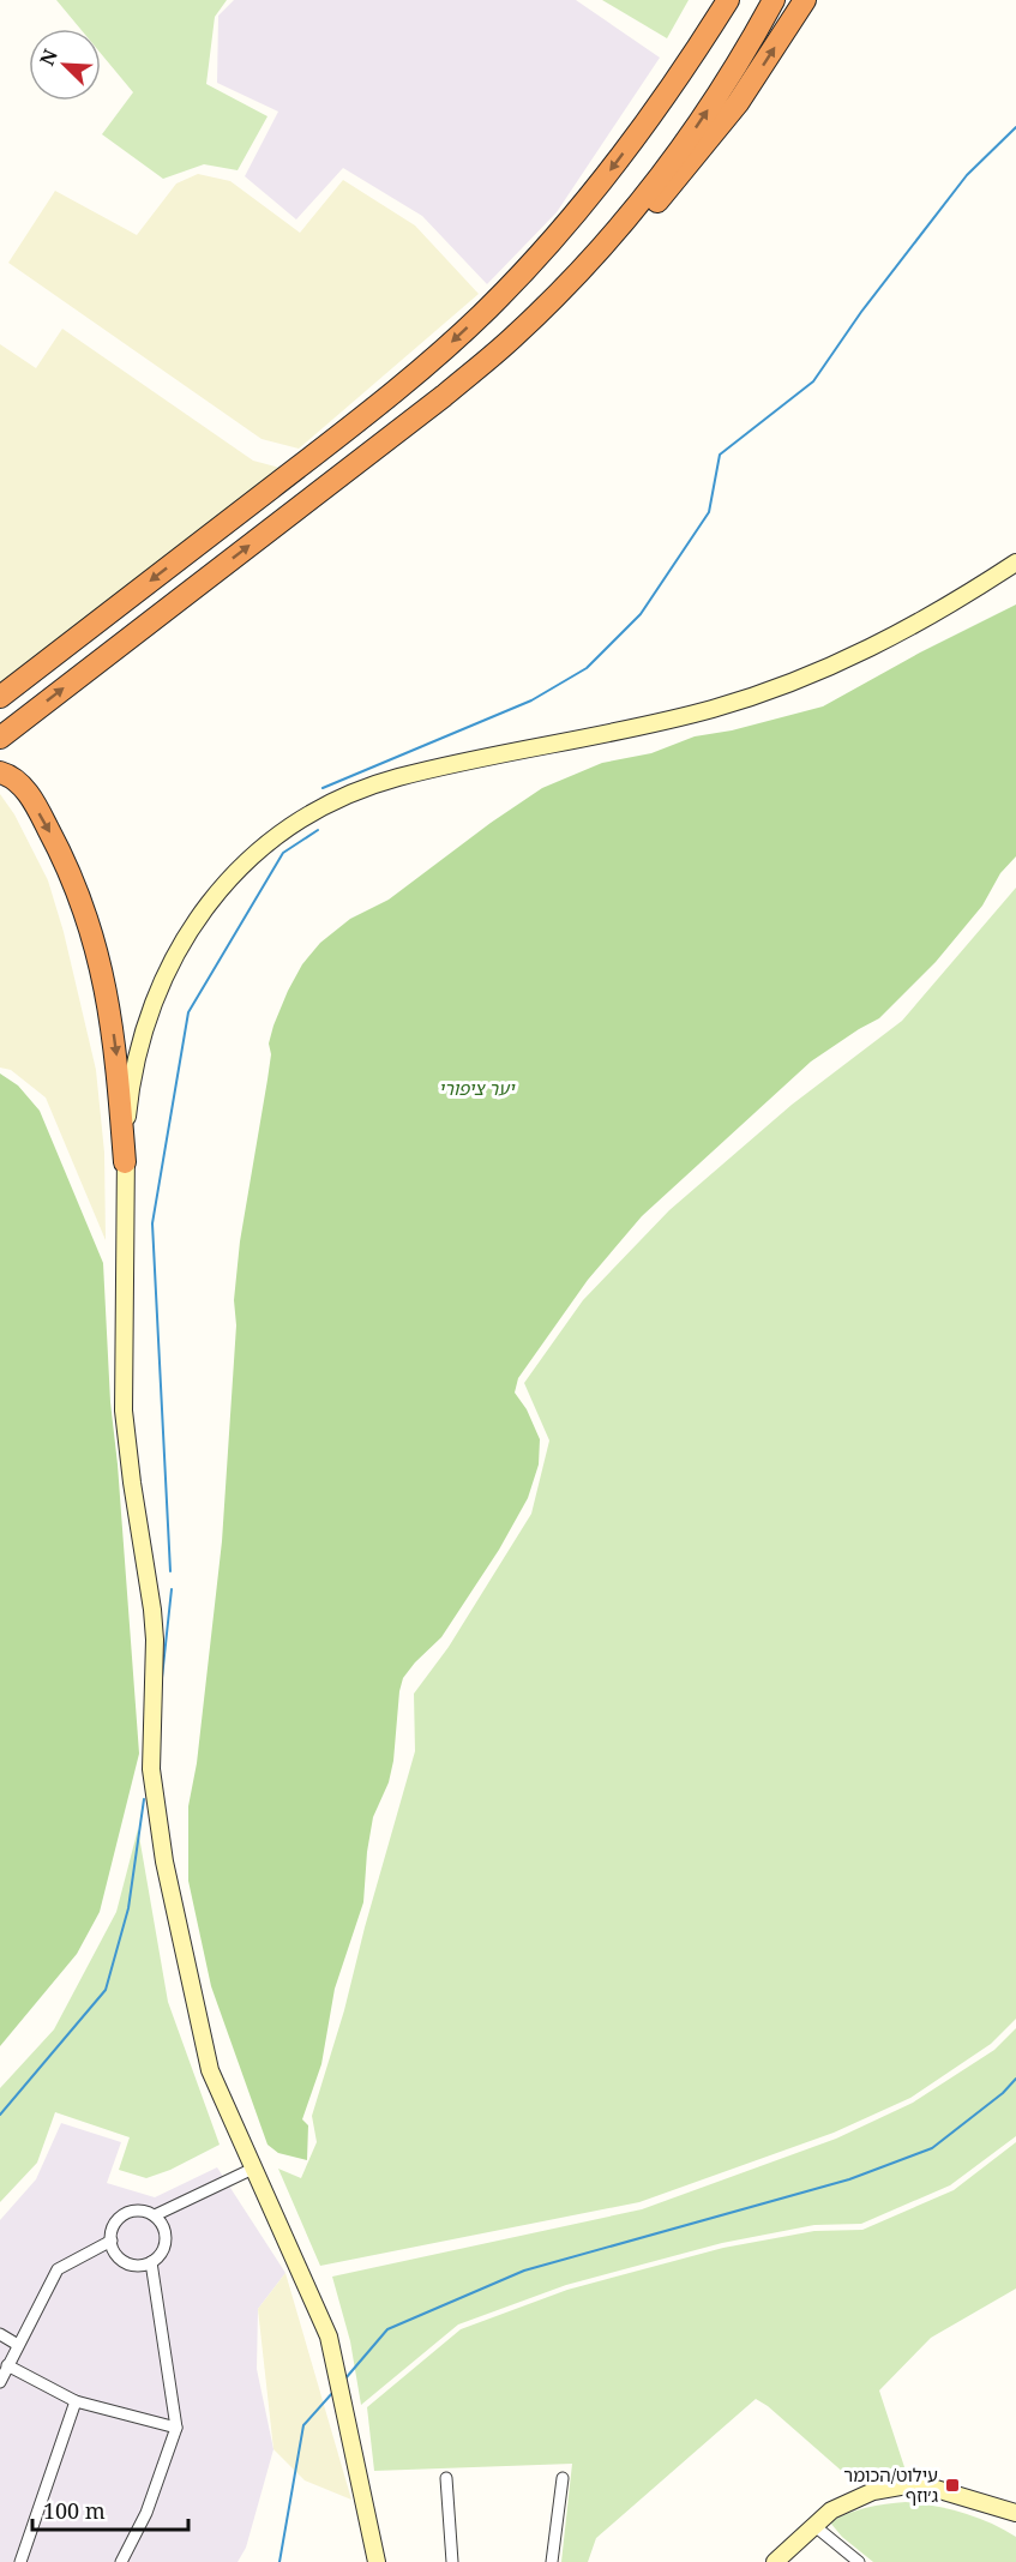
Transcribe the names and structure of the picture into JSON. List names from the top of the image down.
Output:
{
  "parks": ["יער ציפורי"],
  "places": {
    "transit": ["עילוט/הכומר ג׳וזף"]
  },
  "scale_bar": "100 m",
  "north": "top left"
}
